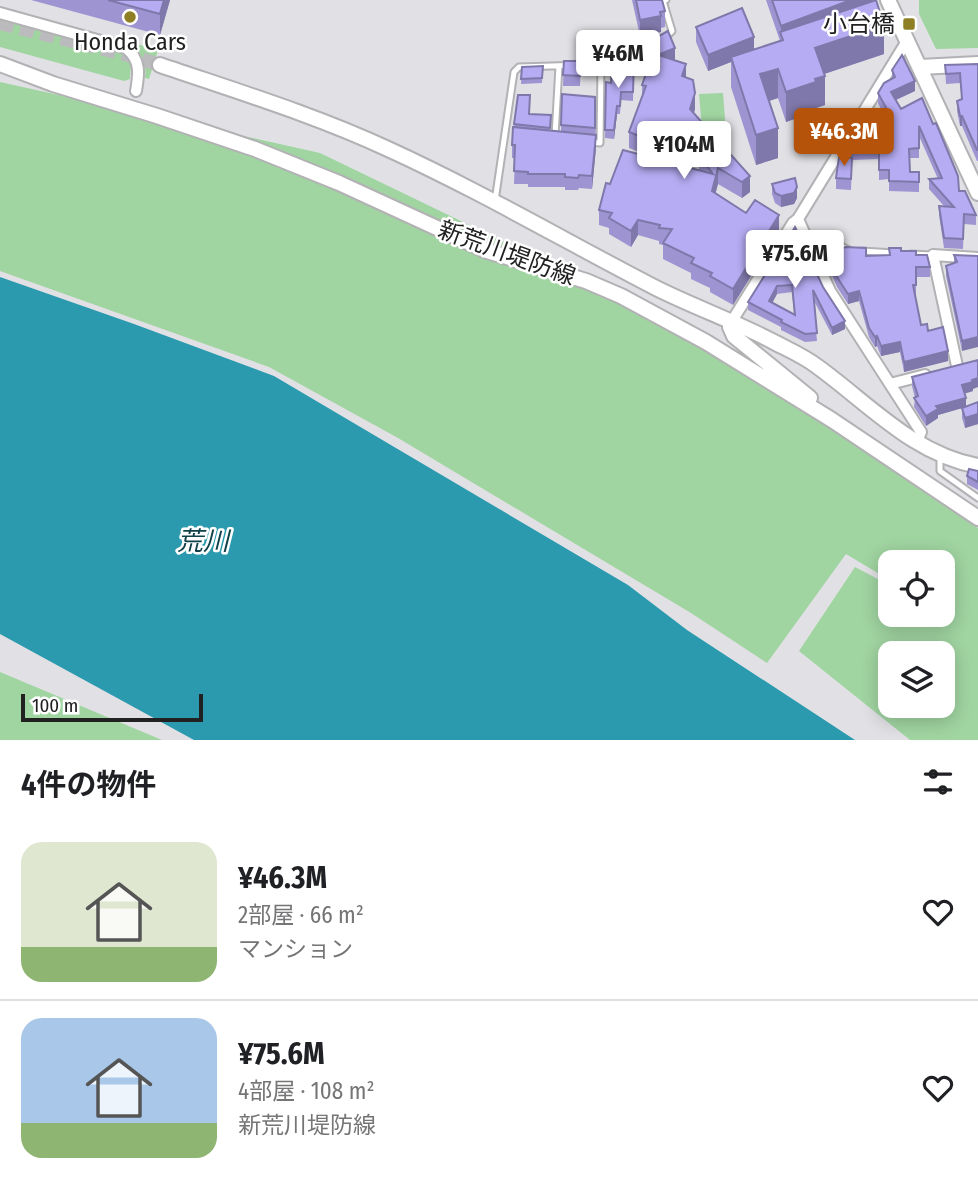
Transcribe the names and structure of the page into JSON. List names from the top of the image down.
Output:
{
  "streets": {
    "main road": ["新荒川堤防線"]
  },
  "water": ["荒川"],
  "places": {
    "other": ["Honda Cars"],
    "transit": ["小台橋"]
  },
  "scale_bar": "100 m",
  "page": {
    "price": [
      "¥46M",
      "¥46.3M",
      "¥104M",
      "¥75.6M"
    ],
    "scale": "100 m",
    "heading": "4件の物件",
    "list": [
      {
        "name": "¥46.3M",
        "note": "2部屋 · 66 m² · マンション"
      },
      {
        "name": "¥75.6M",
        "note": "4部屋 · 108 m² · 新荒川堤防線"
      }
    ]
  }
}
